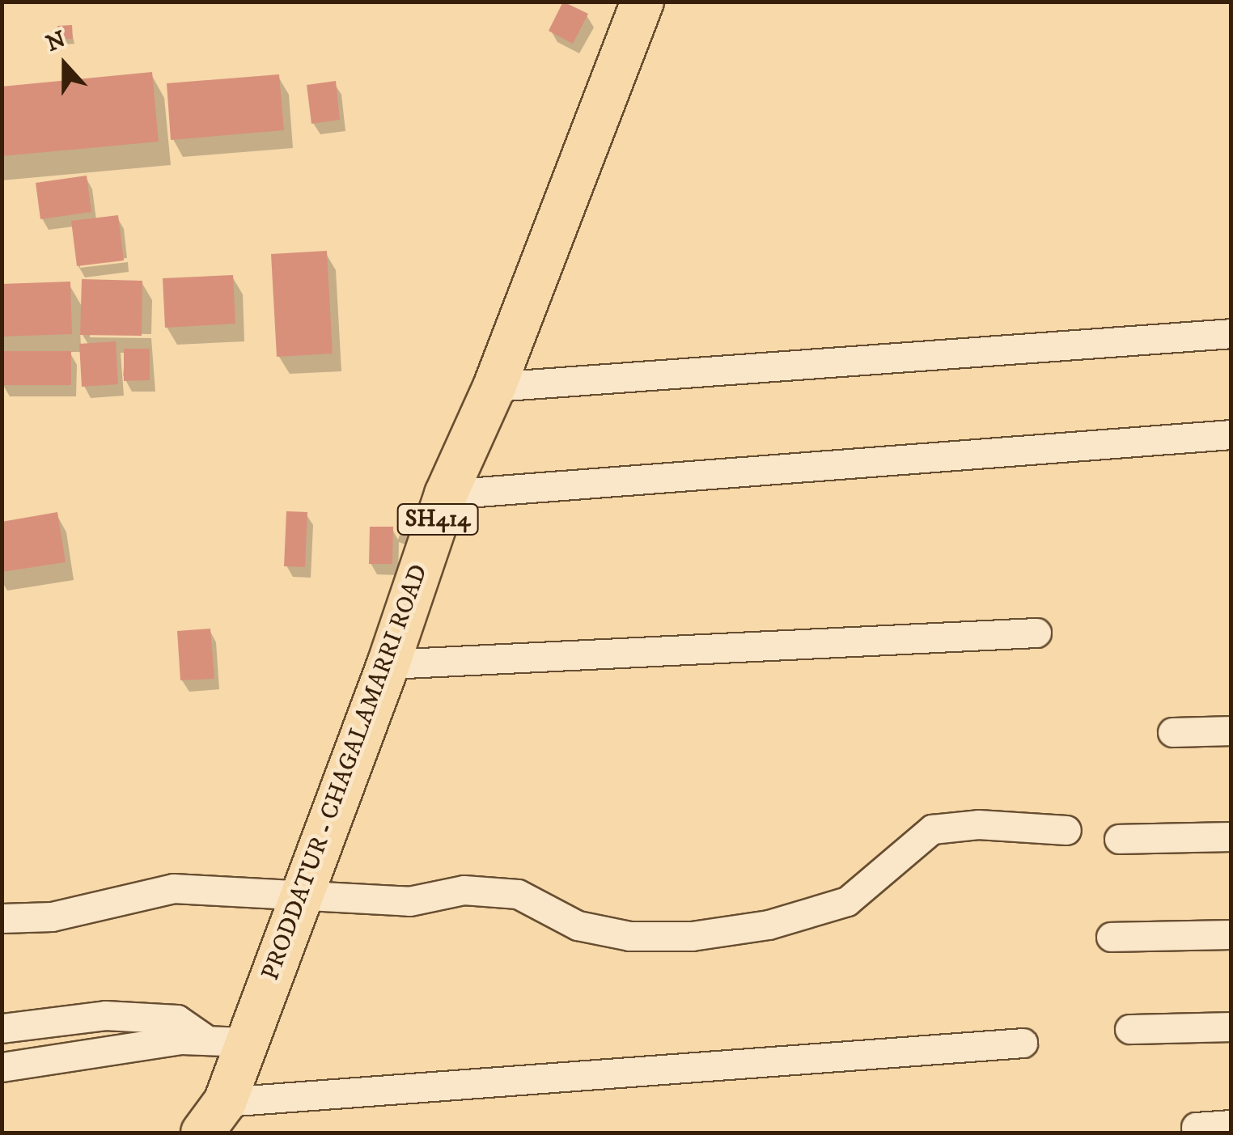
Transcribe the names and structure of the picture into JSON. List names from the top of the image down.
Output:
{
  "streets": {
    "main road": ["SH414", "PRODDATUR - CHAGALAMARRI ROAD"]
  },
  "north": "top"
}
